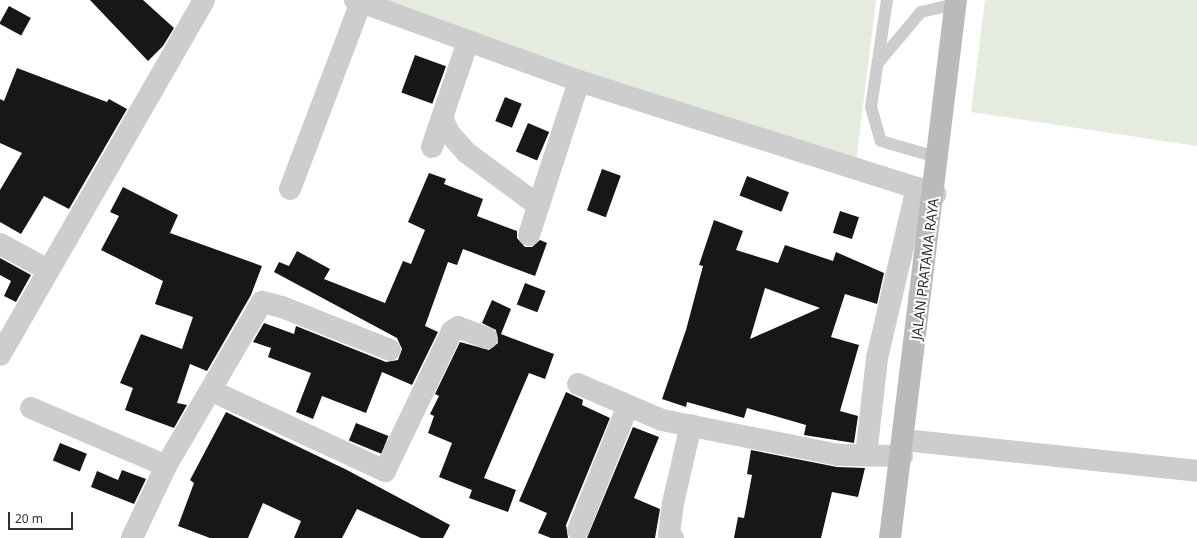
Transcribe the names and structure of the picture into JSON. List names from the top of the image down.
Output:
{
  "streets": {
    "main road": ["JALAN PRATAMA RAYA"]
  },
  "scale_bar": "20 m"
}
